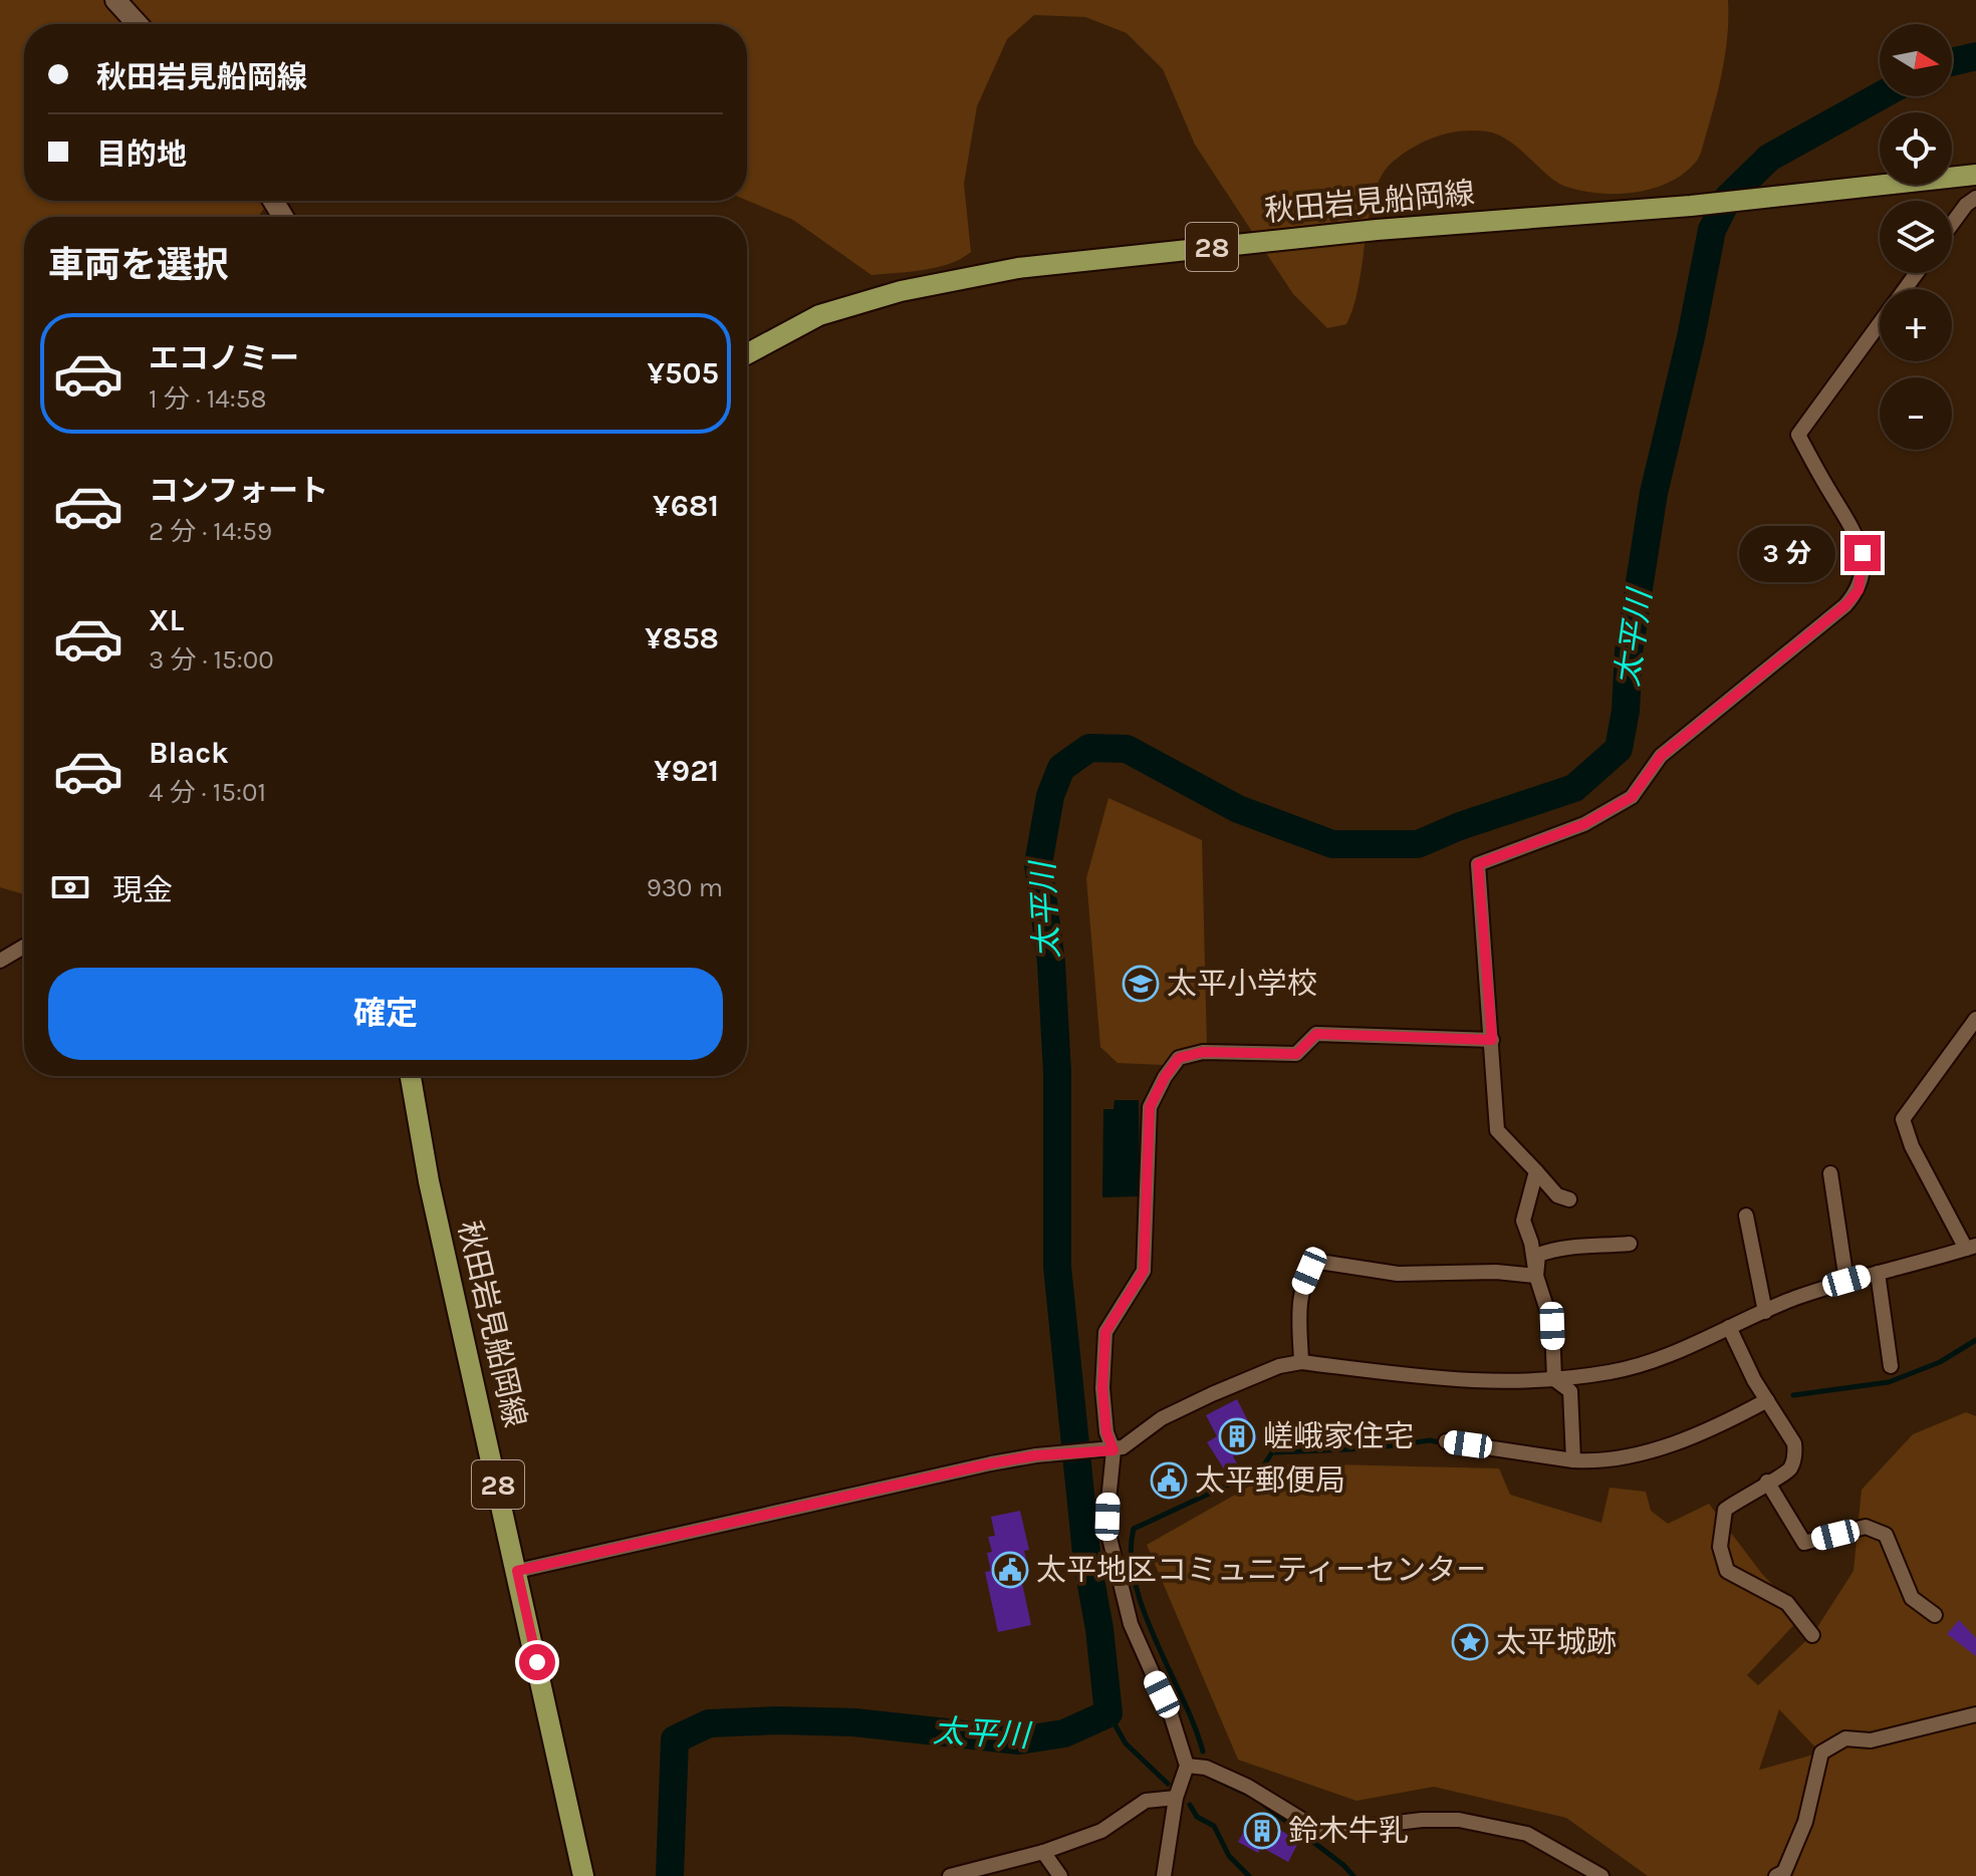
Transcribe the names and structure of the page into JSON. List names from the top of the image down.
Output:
{
  "streets": {
    "main road": ["秋田岩見船岡線", "28"]
  },
  "water": ["太平川"],
  "places": {
    "school or university": ["太平小学校"],
    "building": ["嵯峨家住宅", "鈴木牛乳"],
    "public building": ["太平郵便局", "太平地区コミュニティーセンター"],
    "place": ["太平城跡"]
  },
  "north": "right",
  "page": {
    "map_buttons": ["+", "−"],
    "banner": ["秋田岩見船岡線", "目的地"],
    "heading": "車両を選択",
    "list": [
      {
        "name": "エコノミー",
        "note": "1 分 · 14:58",
        "value": "¥505"
      },
      {
        "name": "コンフォート",
        "note": "2 分 · 14:59",
        "value": "¥681"
      },
      {
        "name": "XL",
        "note": "3 分 · 15:00",
        "value": "¥858"
      },
      {
        "name": "Black",
        "note": "4 分 · 15:01",
        "value": "¥921"
      }
    ],
    "bubble": "3 分",
    "pay": ["現金", "930 m"],
    "buttons": "確定"
  }
}
